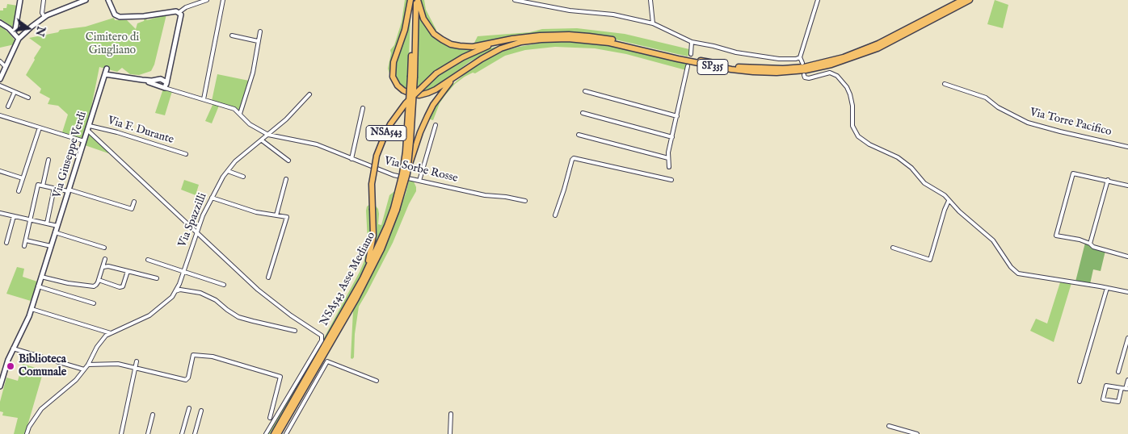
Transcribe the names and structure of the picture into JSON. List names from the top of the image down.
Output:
{
  "streets": {
    "highway": ["SP335", "NSA543", "NSA543 Asse Mediano"],
    "street": [
      "Via Torre Pacifico",
      "Via F. Durante",
      "Via Giuseppe Verdi",
      "Via Sorbe Rosse",
      "Via Spazzilli"
    ]
  },
  "crossings": [
    ["SP335", "NSA543"],
    ["Via F. Durante", "Via Giuseppe Verdi"],
    ["NSA543", "NSA543 Asse Mediano"]
  ],
  "parks": ["Cimitero di Giugliano"],
  "places": ["Biblioteca Comunale"],
  "north": "right"
}
